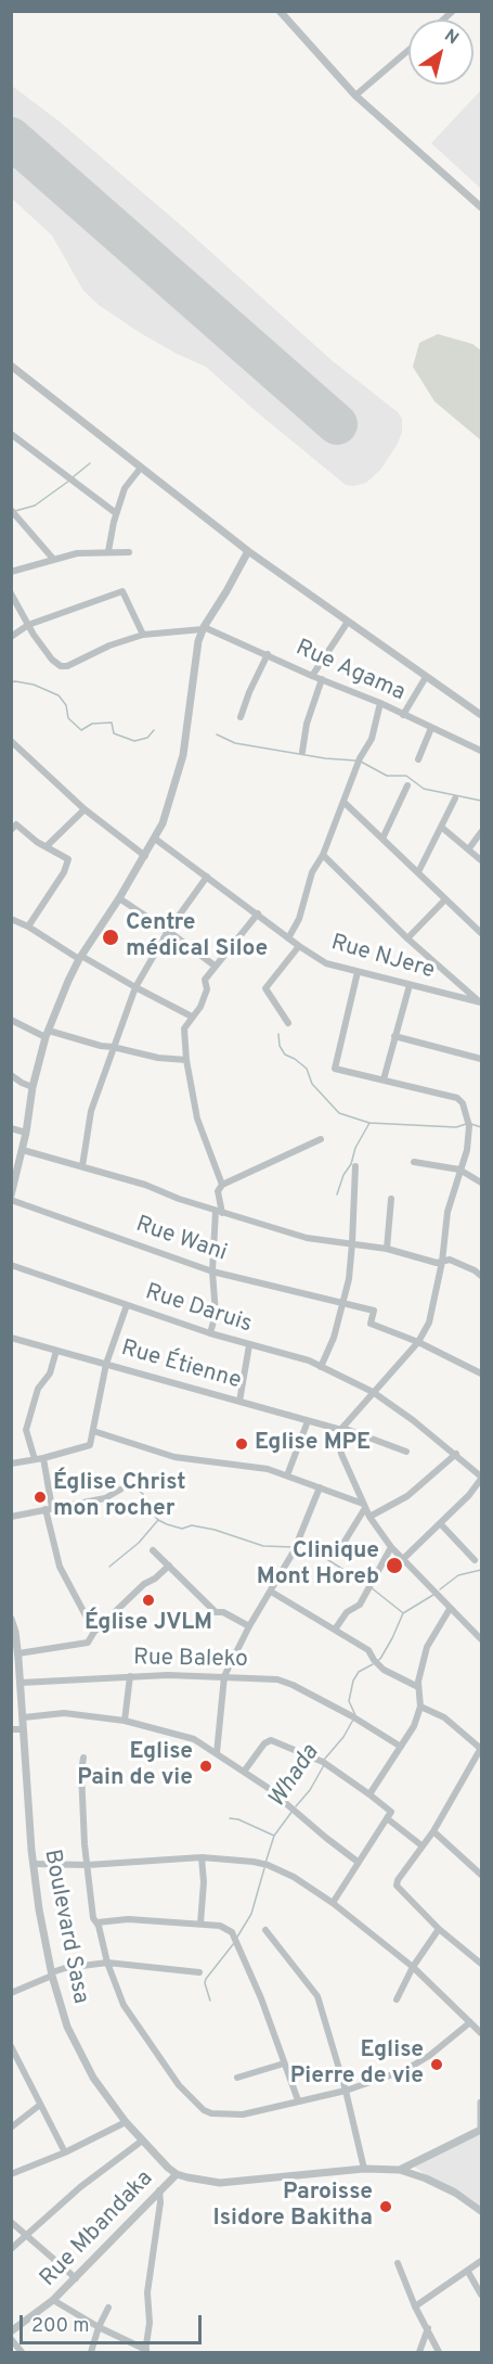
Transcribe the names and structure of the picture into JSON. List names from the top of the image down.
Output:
{
  "streets": {
    "street": [
      "Rue Agama",
      "Rue NJere",
      "Rue Wani",
      "Rue Daruis",
      "Rue Étienne",
      "Rue Baleko",
      "Boulevard Sasa",
      "Rue Mbandaka"
    ]
  },
  "crossings": [
    ["Rue Baleko", "Boulevard Sasa"],
    ["Boulevard Sasa", "Rue Mbandaka"]
  ],
  "water": ["Whada"],
  "places": [
    "Centre médical Siloe",
    "Eglise MPE",
    "Église Christ mon rocher",
    "Clinique Mont Horeb",
    "Église JVLM",
    "Eglise Pain de vie",
    "Eglise Pierre de vie",
    "Paroisse Isidore Bakitha"
  ],
  "scale_bar": "200 m",
  "north": "top right"
}
